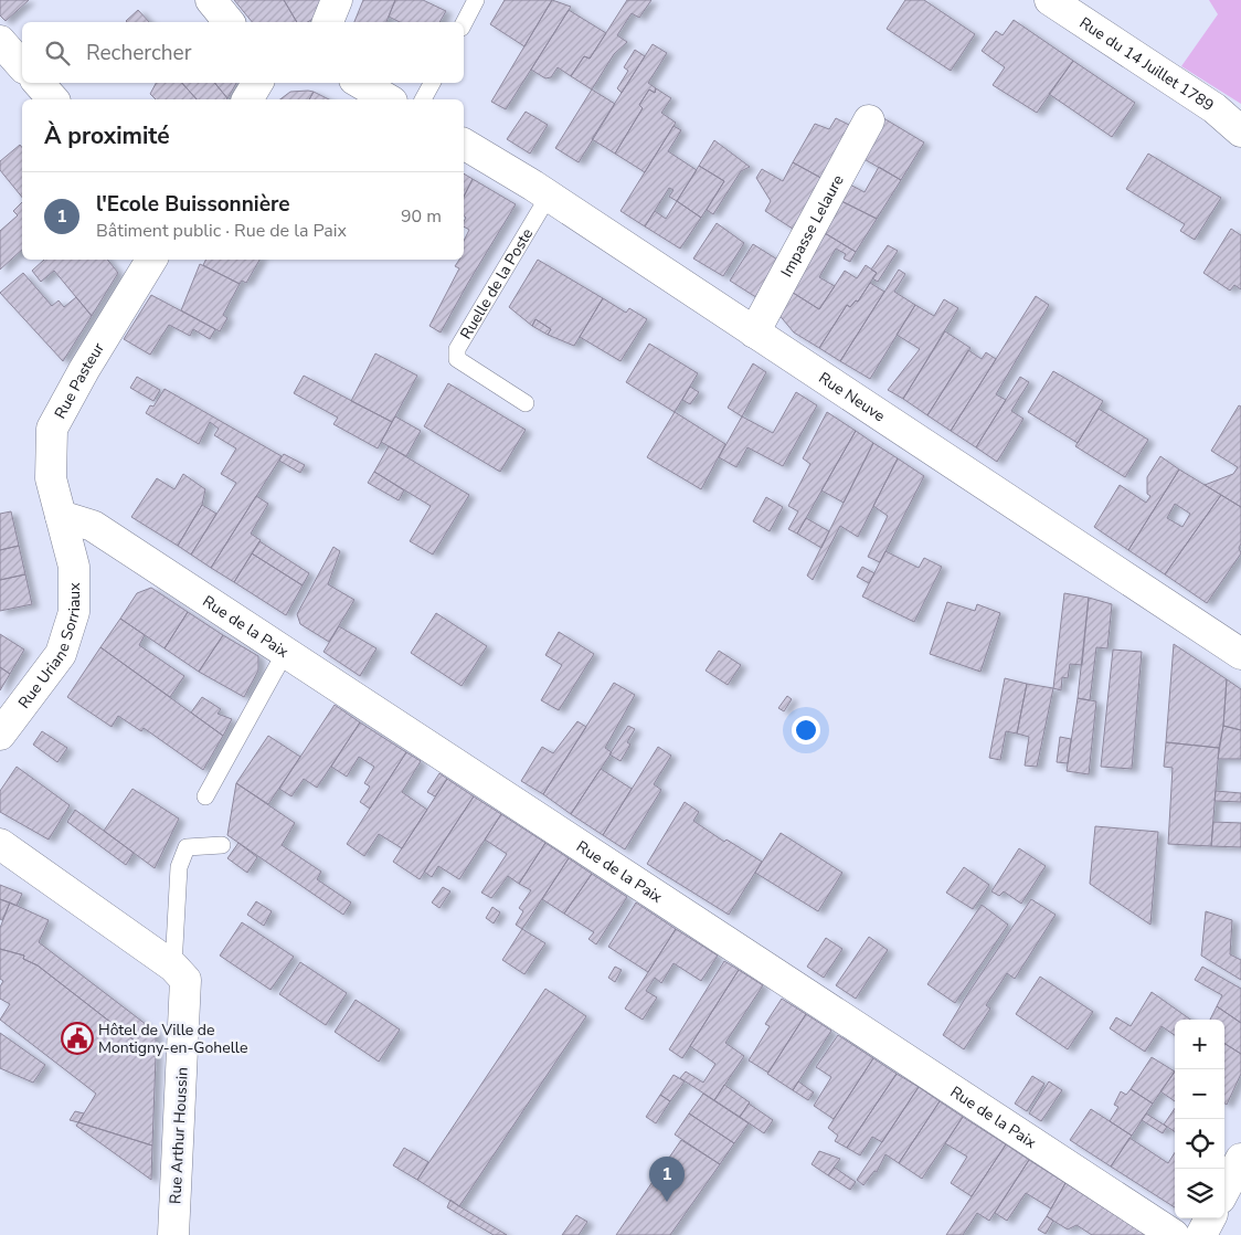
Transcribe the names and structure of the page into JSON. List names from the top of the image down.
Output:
{
  "streets": {
    "street": [
      "Rue du 14 Juillet 1789",
      "Impasse Lelaure",
      "Rue Pasteur",
      "Rue Neuve",
      "Rue de la Paix",
      "Rue Uriane Sorriaux",
      "Rue Arthur Houssin"
    ],
    "lane": ["Ruelle de la Poste"]
  },
  "crossings": [
    ["Impasse Lelaure", "Rue Neuve"],
    ["Ruelle de la Poste", "Rue Neuve"],
    ["Rue Pasteur", "Rue de la Paix"],
    ["Rue Pasteur", "Rue Uriane Sorriaux"],
    ["Rue de la Paix", "Rue Uriane Sorriaux"]
  ],
  "places": {
    "public building": ["Hôtel de Ville de Montigny-en-Gohelle"]
  },
  "page": {
    "search": "Rechercher",
    "heading": "À proximité",
    "list": [
      {
        "mark": "1",
        "name": "l'Ecole Buissonnière",
        "note": "Bâtiment public · Rue de la Paix",
        "value": "90 m"
      }
    ],
    "map_buttons": ["+", "−"],
    "pins": "1"
  }
}
